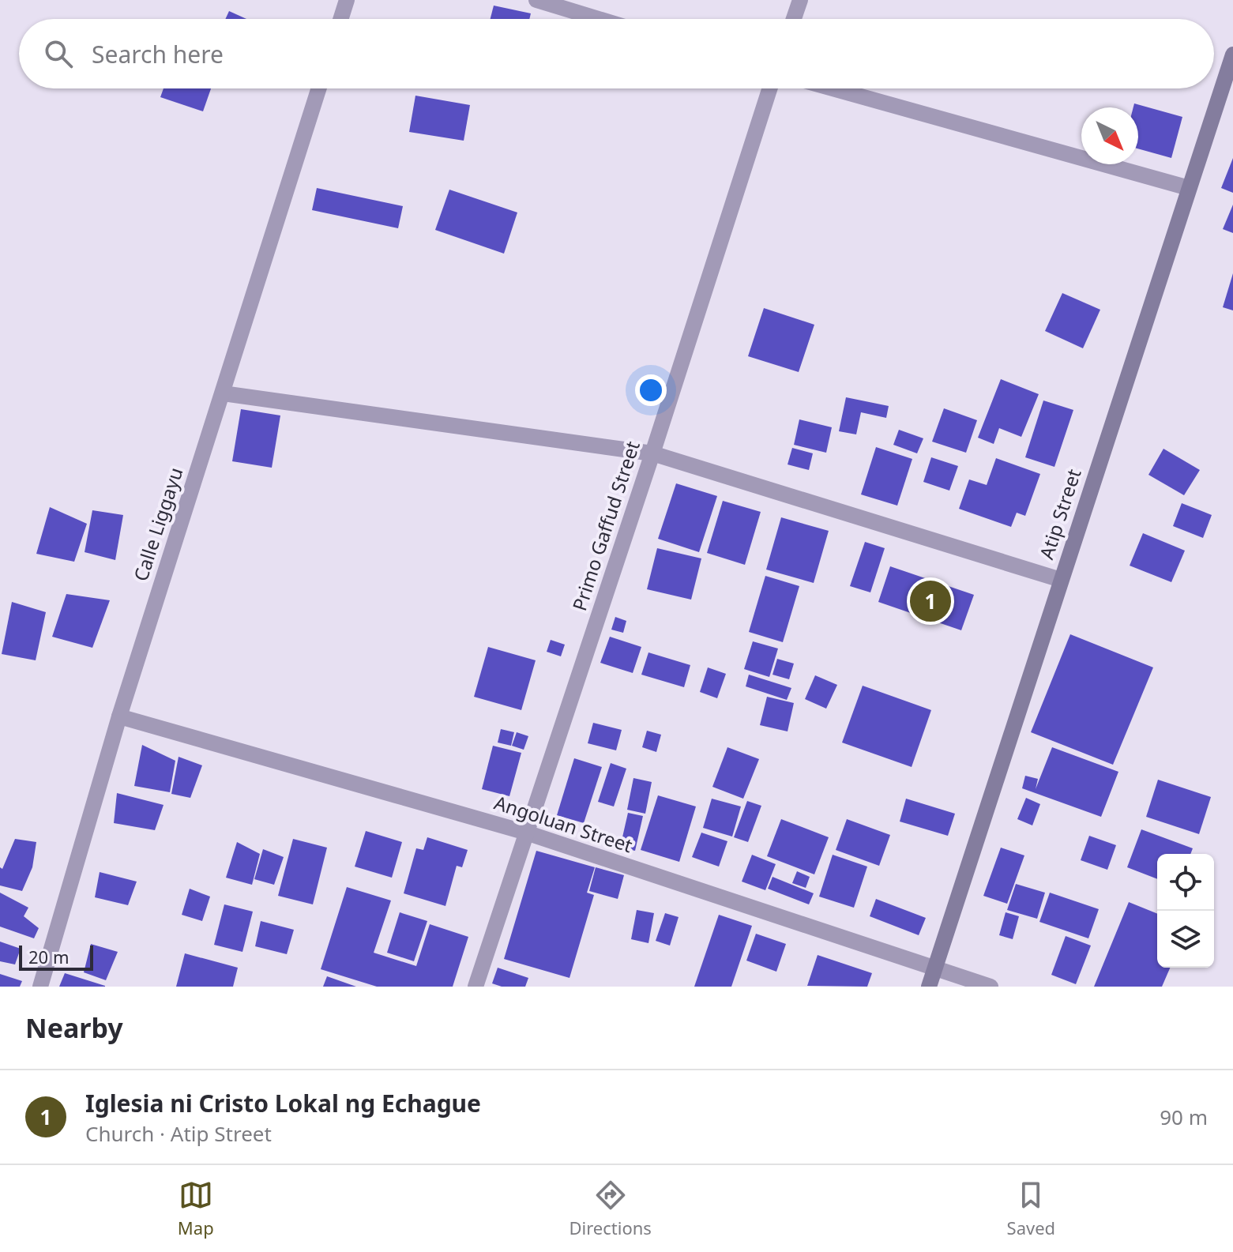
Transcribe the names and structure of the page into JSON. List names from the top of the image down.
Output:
{
  "streets": {
    "main road": ["Atip Street"],
    "street": ["Calle Liggayu", "Primo Gaffud Street", "Angoluan Street"]
  },
  "crossings": [
    ["Atip Street", "Angoluan Street"],
    ["Calle Liggayu", "Angoluan Street"],
    ["Primo Gaffud Street", "Angoluan Street"]
  ],
  "scale_bar": "20 m",
  "north": "bottom right",
  "page": {
    "search": "Search here",
    "pins": "1",
    "scale": "20 m",
    "heading": "Nearby",
    "list": [
      {
        "mark": "1",
        "name": "Iglesia ni Cristo Lokal ng Echague",
        "note": "Church · Atip Street",
        "value": "90 m"
      }
    ],
    "nav": ["Map", "Directions", "Saved"]
  }
}
